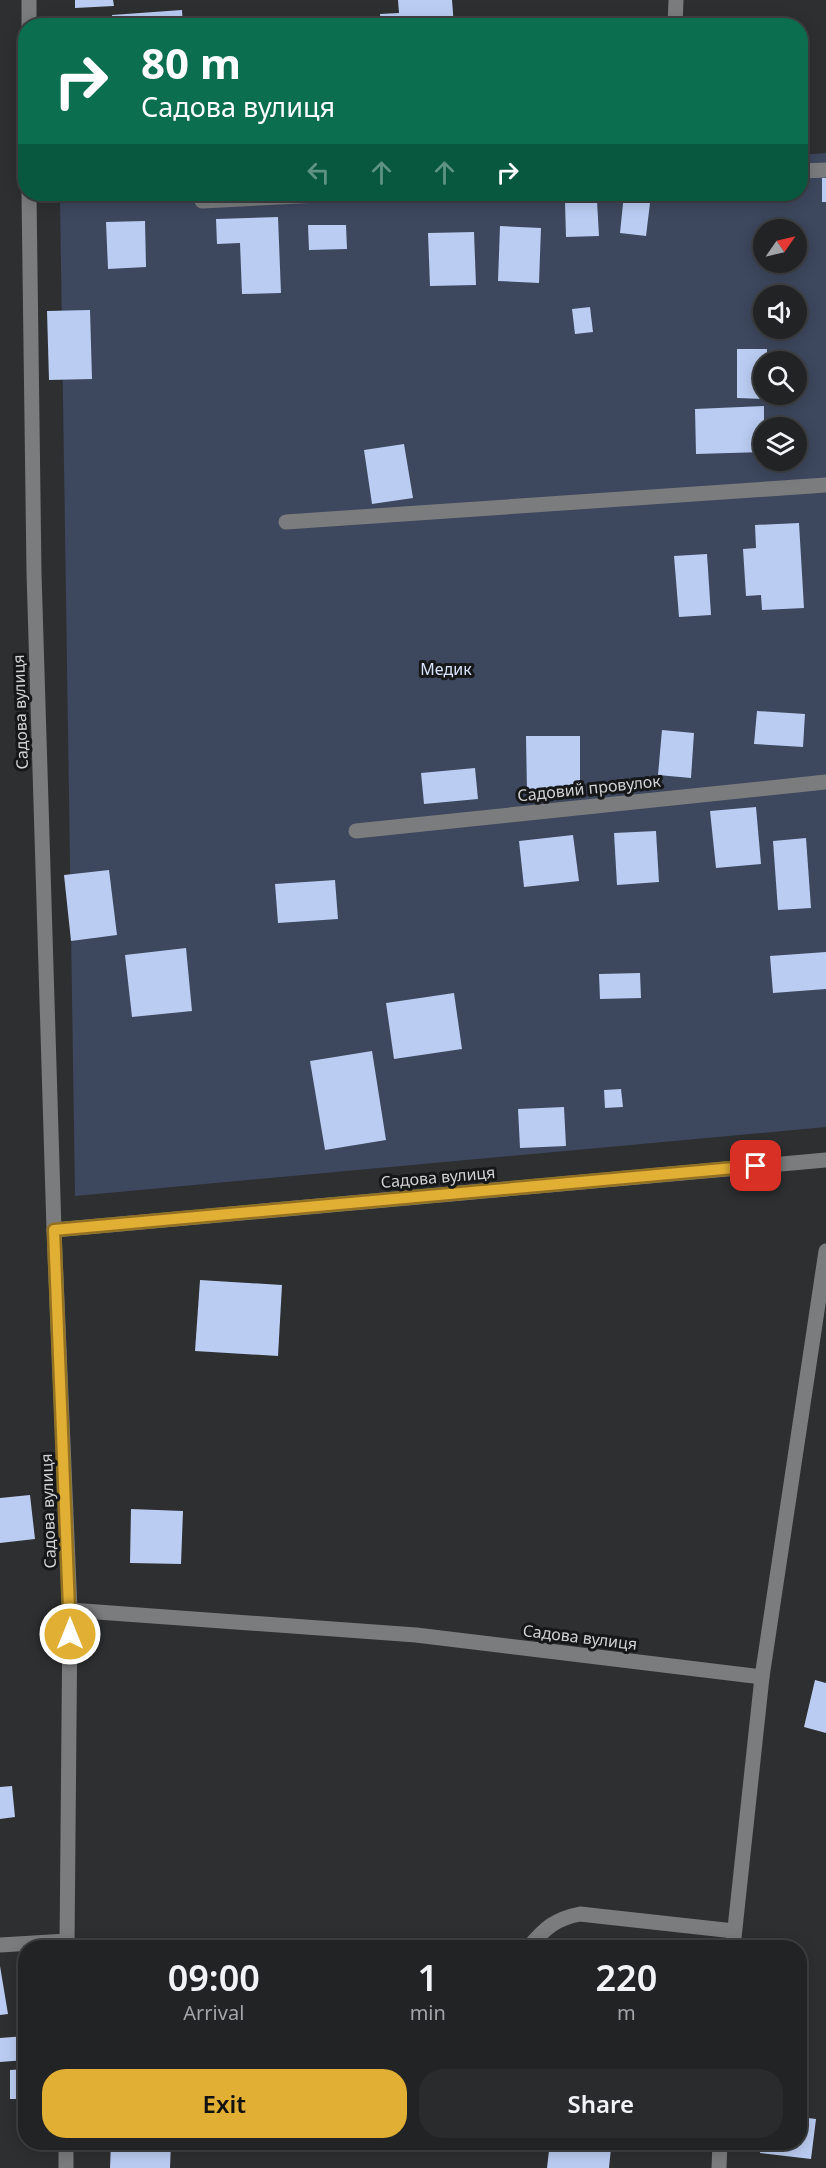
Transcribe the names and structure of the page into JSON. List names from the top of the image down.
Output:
{
  "streets": {
    "street": ["Садова вулиця", "Садовий провулок"]
  },
  "parks": ["Медик"],
  "north": "top right",
  "page": {
    "turn": ["80 m", "Садова вулиця"],
    "eta": [
      "09:00",
      "Arrival",
      "1",
      "min",
      "220",
      "m"
    ],
    "buttons": ["Exit", "Share"]
  }
}
